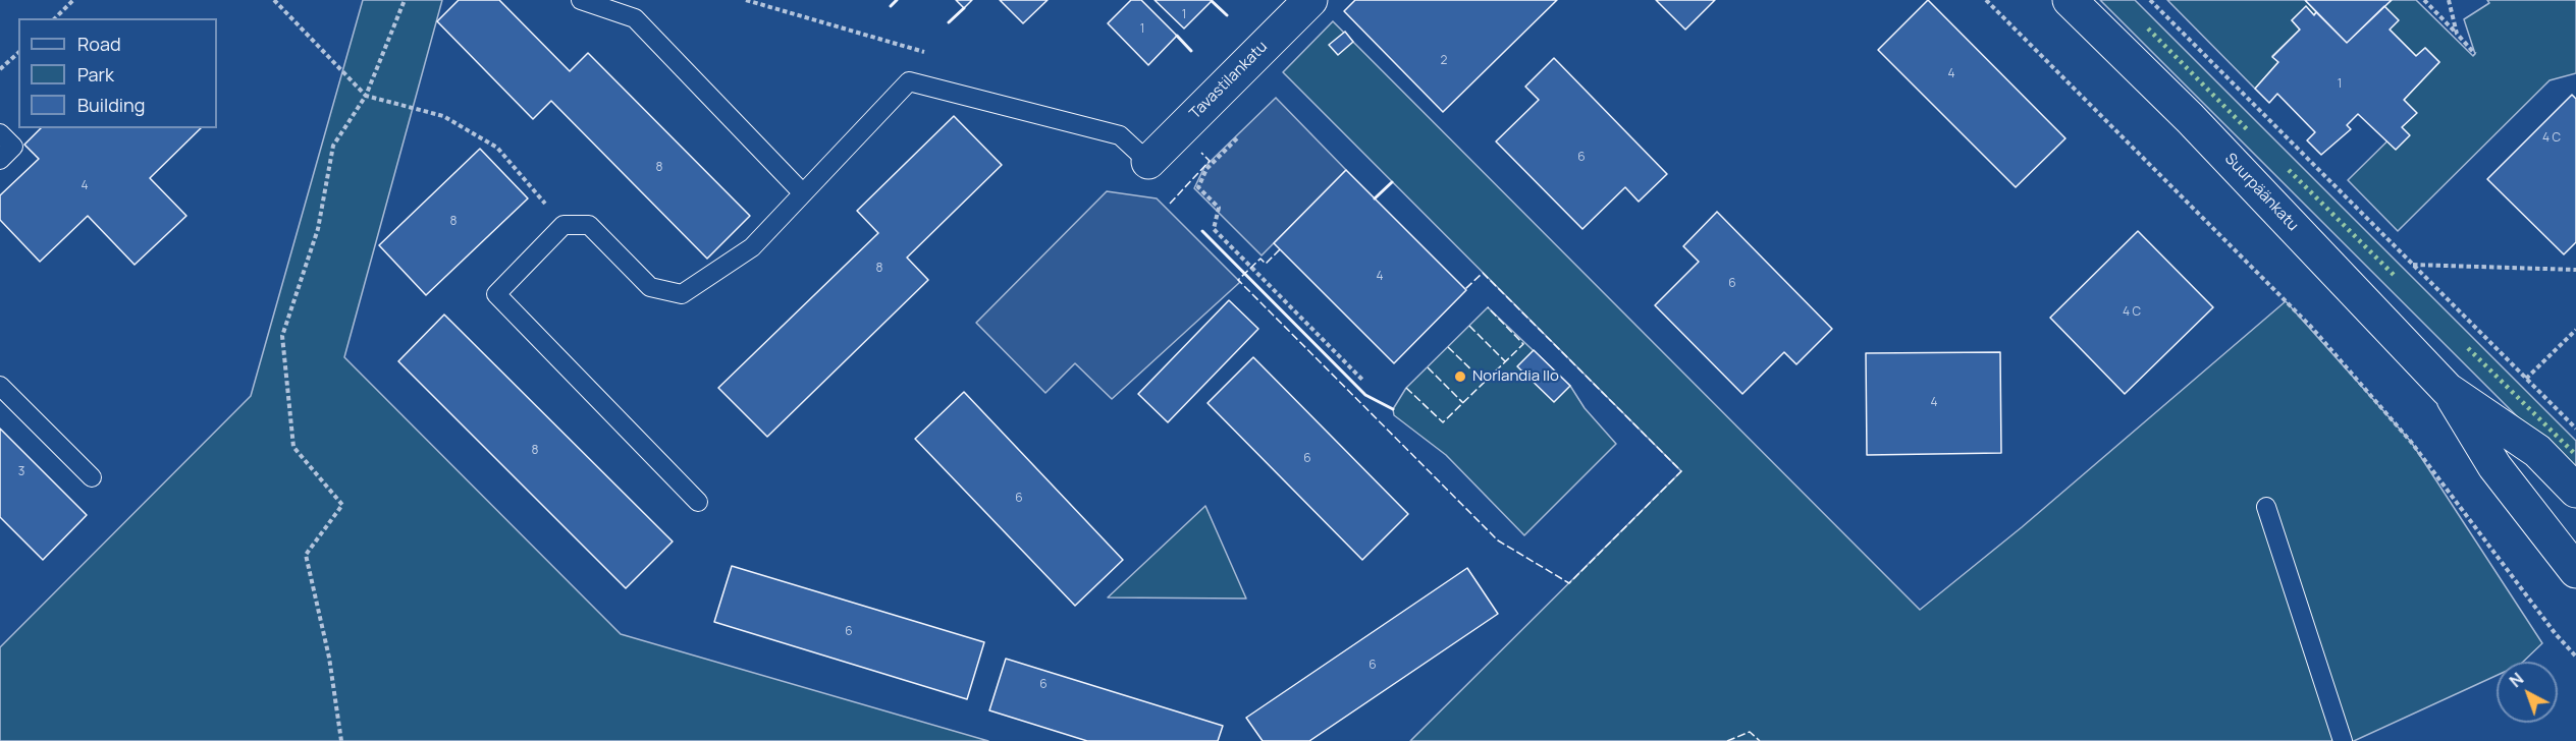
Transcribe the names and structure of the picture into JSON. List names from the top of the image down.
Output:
{
  "streets": {
    "street": ["Tavastilankatu", "Suurpäänkatu"]
  },
  "places": ["Norlandia Ilo"],
  "house_numbers": [
    "1",
    "1",
    "2",
    "4",
    "1",
    "4 C",
    "6",
    "8",
    "4",
    "8",
    "8",
    "4",
    "6",
    "4 C",
    "4",
    "8",
    "6",
    "3",
    "6",
    "6",
    "6",
    "6"
  ],
  "legend": ["Road", "Park", "Building"],
  "north": "top left"
}
